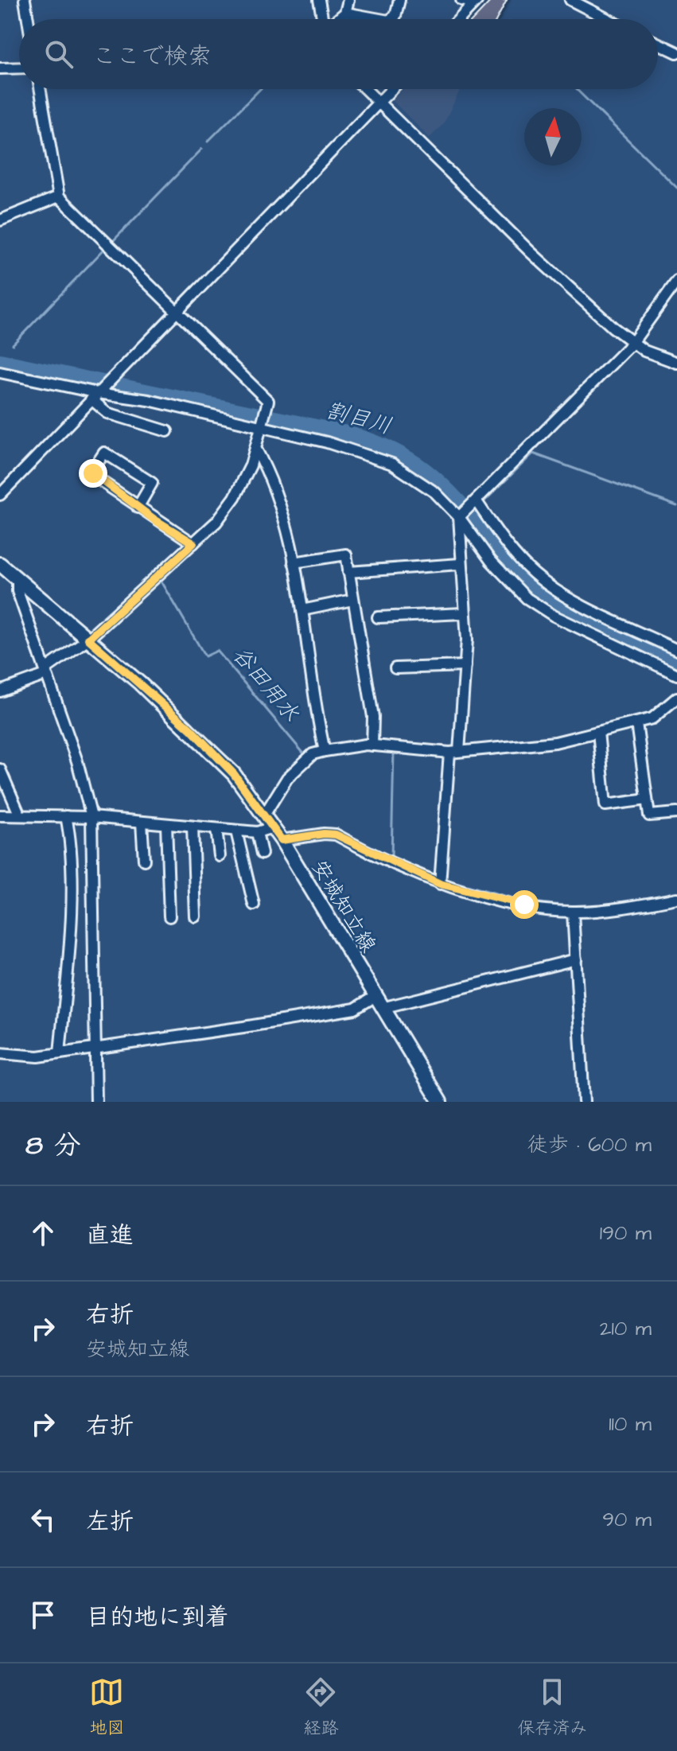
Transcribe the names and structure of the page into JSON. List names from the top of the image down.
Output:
{
  "streets": {
    "main road": ["安城知立線"]
  },
  "water": ["割目川", "谷田用水"],
  "north": "top",
  "page": {
    "search": "ここで検索",
    "heading": ["8 分", "徒歩 · 600 m"],
    "list": [
      ["直進", "190 m"],
      ["右折", "安城知立線", "210 m"],
      ["右折", "110 m"],
      ["左折", "90 m"],
      "目的地に到着"
    ],
    "nav": ["地図", "経路", "保存済み"]
  }
}
